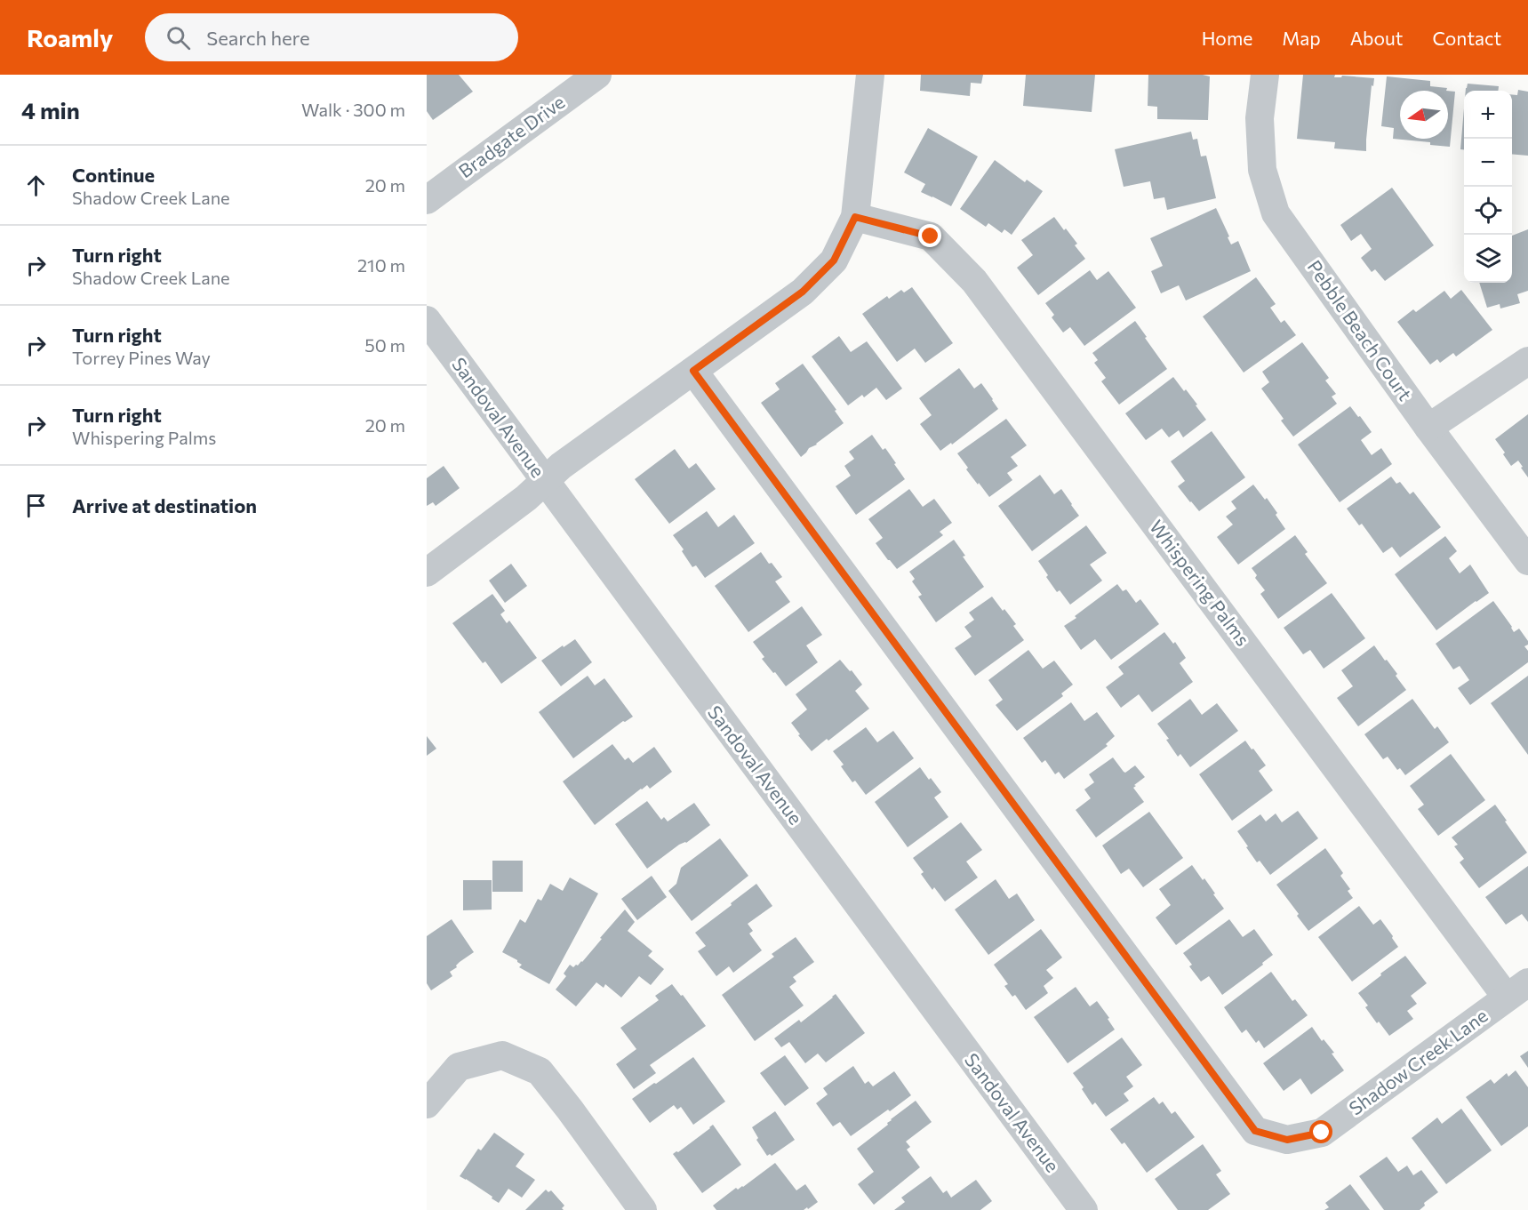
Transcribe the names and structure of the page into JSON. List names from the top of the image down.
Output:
{
  "streets": {
    "street": [
      "Bradgate Drive",
      "Pebble Beach Court",
      "Sandoval Avenue",
      "Whispering Palms",
      "Shadow Creek Lane"
    ]
  },
  "crossings": [
    ["Whispering Palms", "Shadow Creek Lane"]
  ],
  "north": "left",
  "page": {
    "header": "Roamly",
    "search": "Search here",
    "nav": [
      "Home",
      "Map",
      "About",
      "Contact"
    ],
    "heading": ["4 min", "Walk · 300 m"],
    "map_buttons": ["+", "−"],
    "list": [
      ["Continue", "Shadow Creek Lane", "20 m"],
      ["Turn right", "Shadow Creek Lane", "210 m"],
      ["Turn right", "Torrey Pines Way", "50 m"],
      ["Turn right", "Whispering Palms", "20 m"],
      "Arrive at destination"
    ]
  }
}
